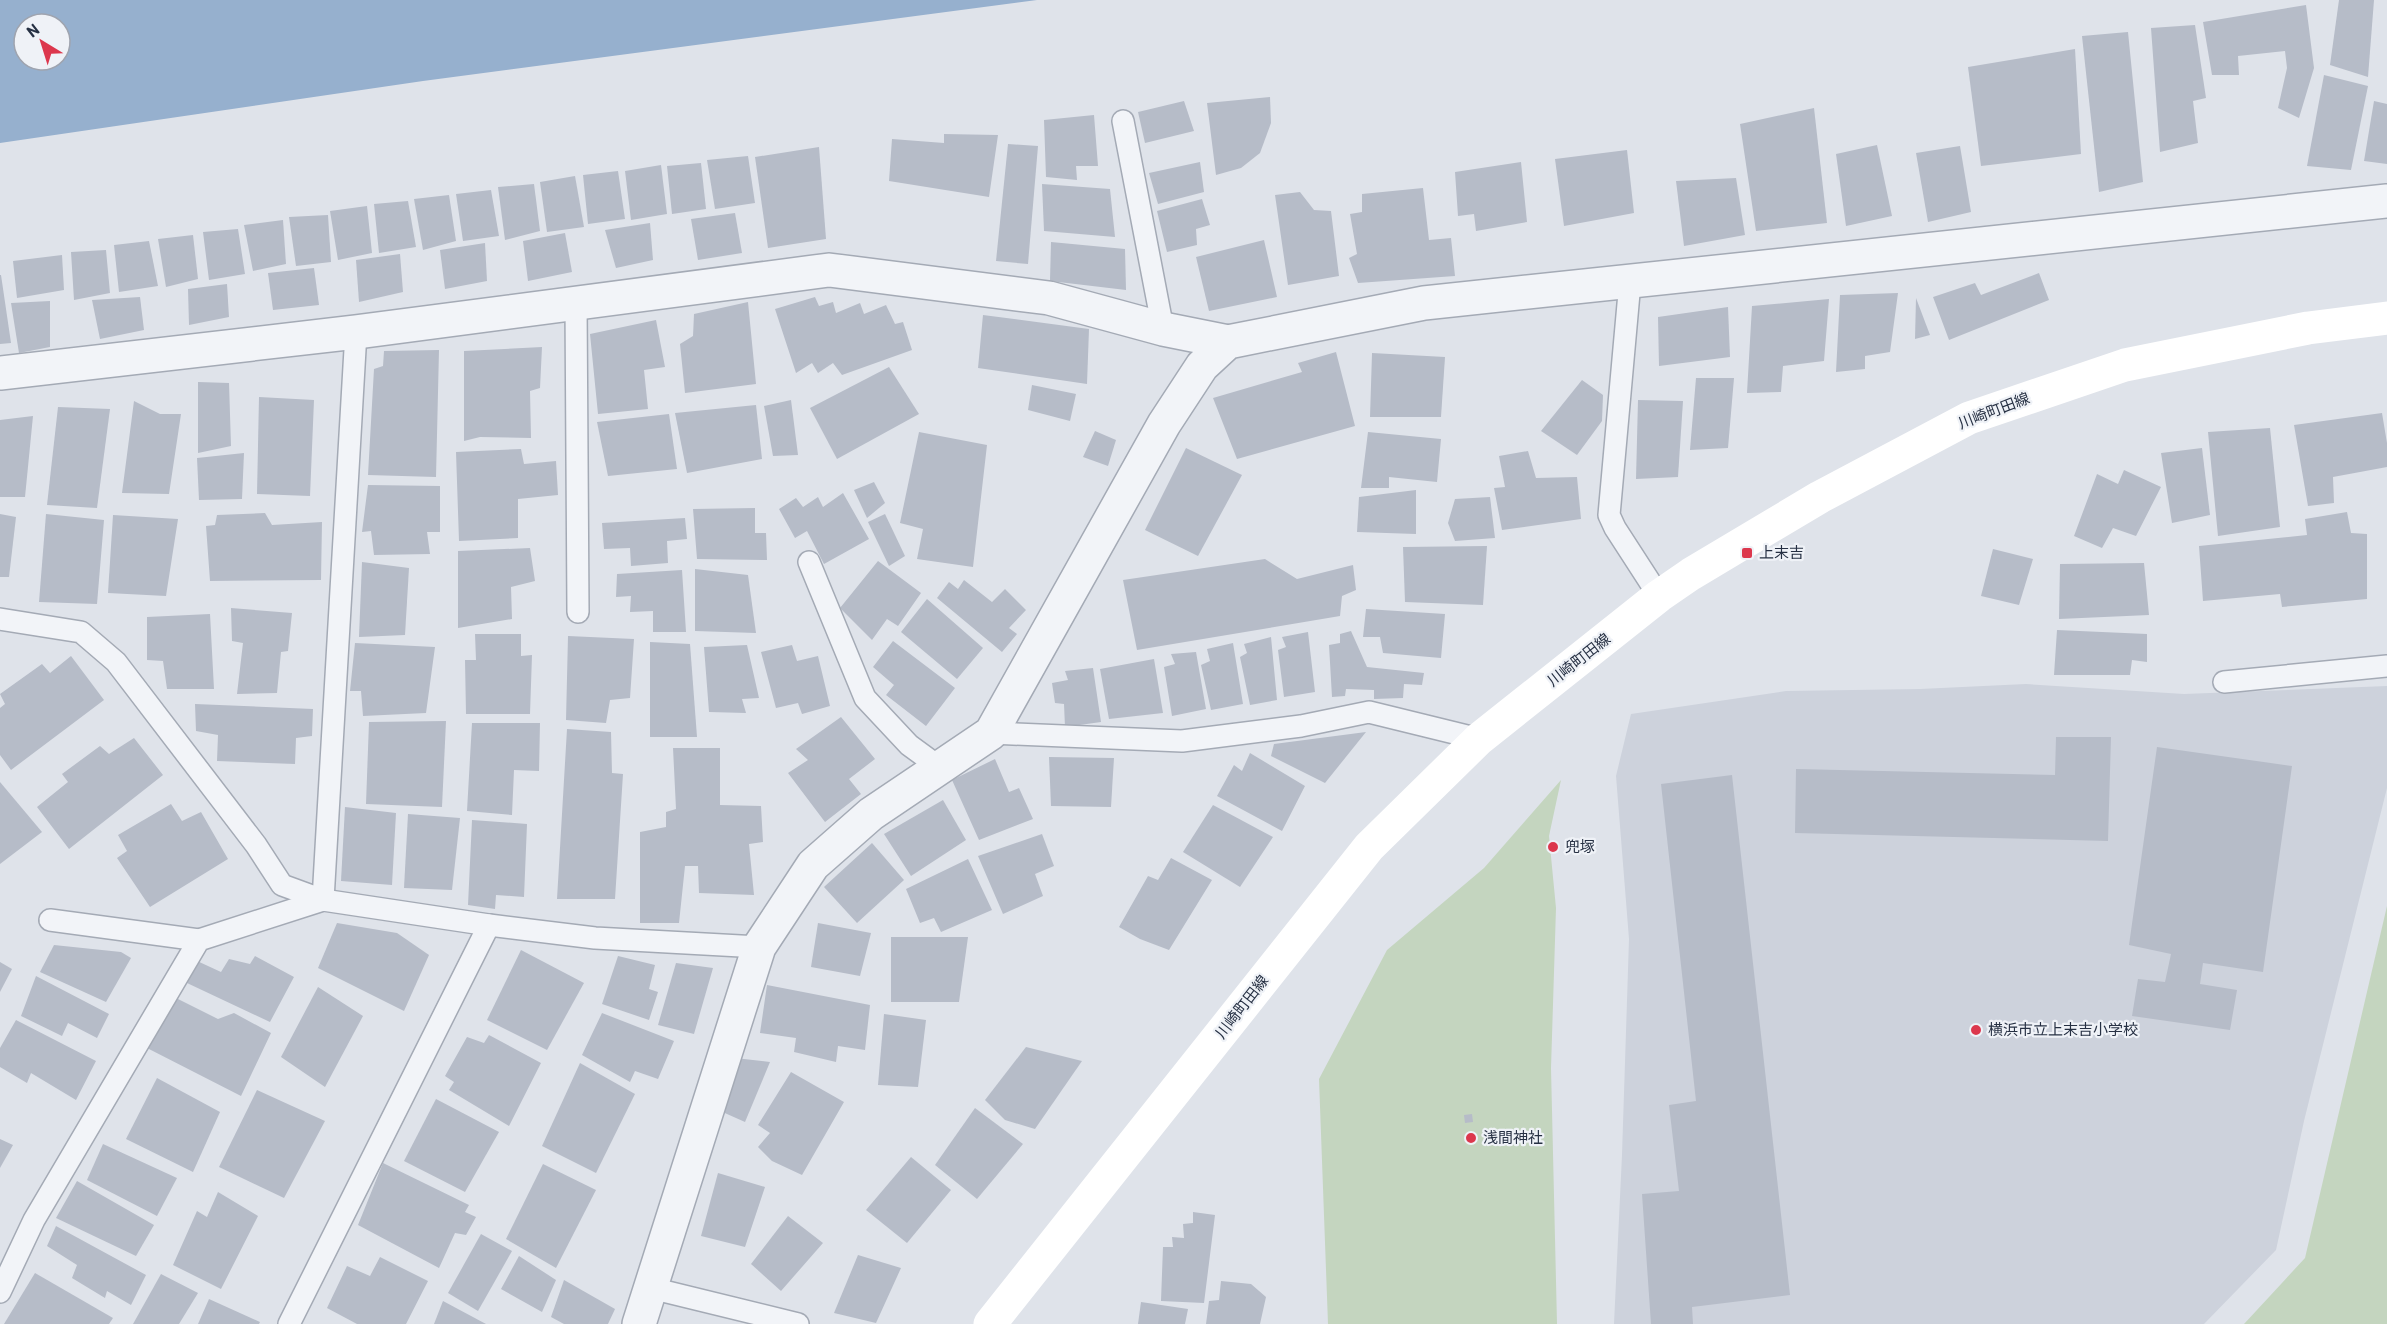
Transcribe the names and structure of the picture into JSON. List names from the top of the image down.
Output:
{
  "streets": {
    "main road": ["川崎町田線"]
  },
  "places": {
    "transit": ["上末吉"],
    "other": ["兜塚", "横浜市立上末吉小学校", "浅間神社"]
  },
  "north": "top left"
}
